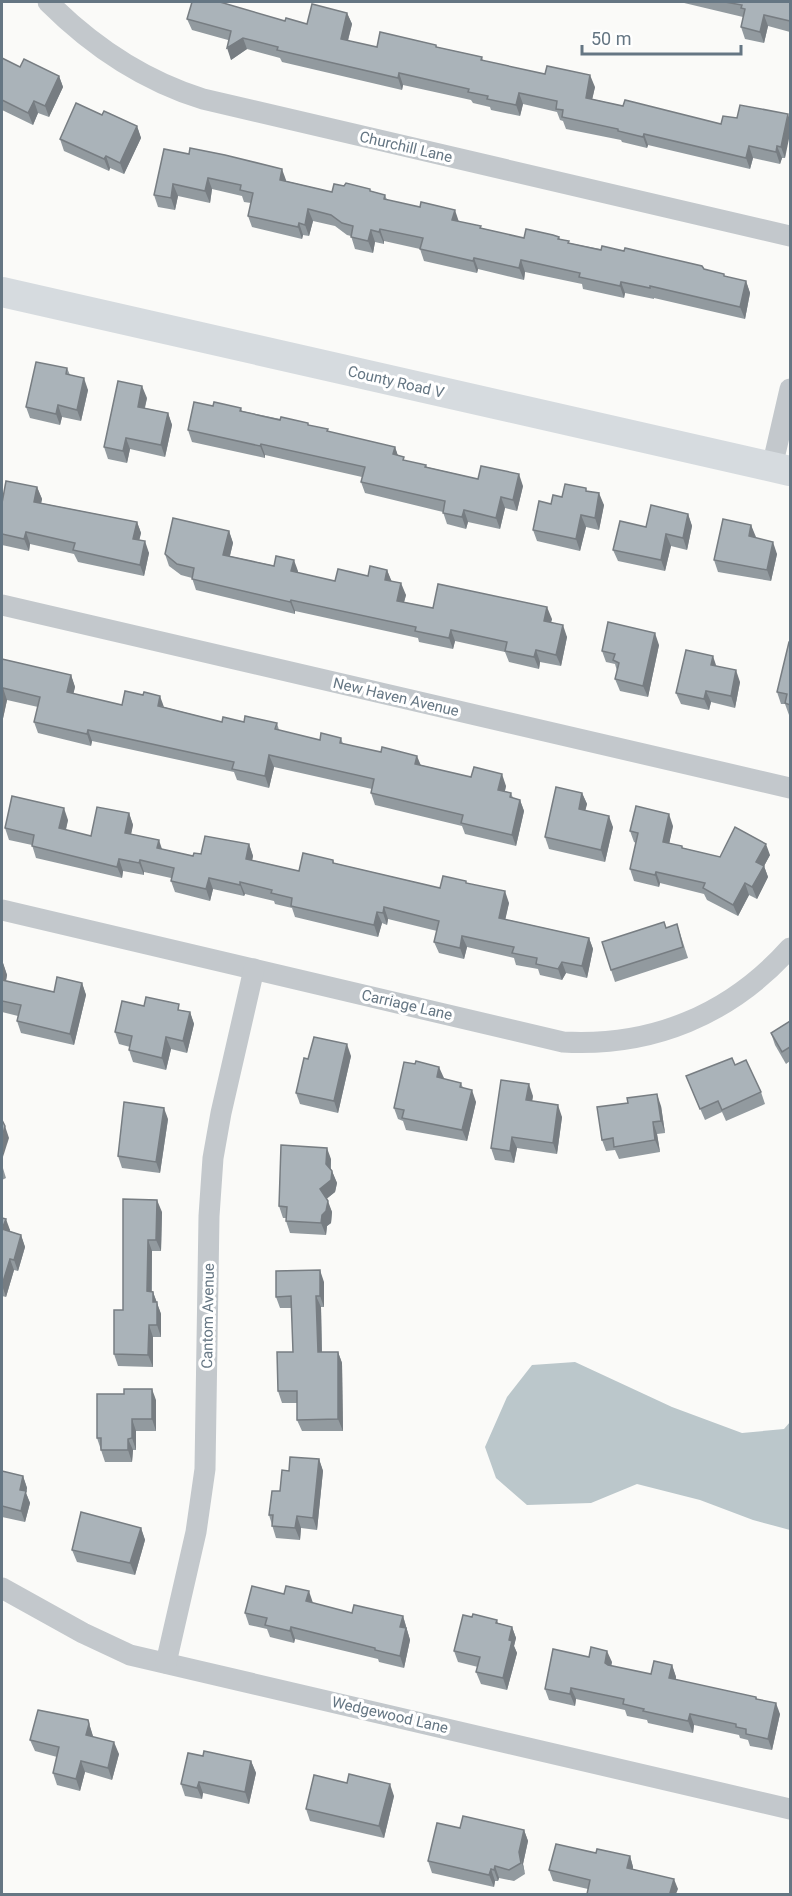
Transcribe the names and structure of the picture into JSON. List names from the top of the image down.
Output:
{
  "streets": {
    "main road": ["County Road V"],
    "street": [
      "Churchill Lane",
      "New Haven Avenue",
      "Carriage Lane",
      "Cantom Avenue",
      "Wedgewood Lane"
    ]
  },
  "crossings": [
    ["Carriage Lane", "Cantom Avenue"],
    ["Cantom Avenue", "Wedgewood Lane"]
  ],
  "scale_bar": "50 m"
}
